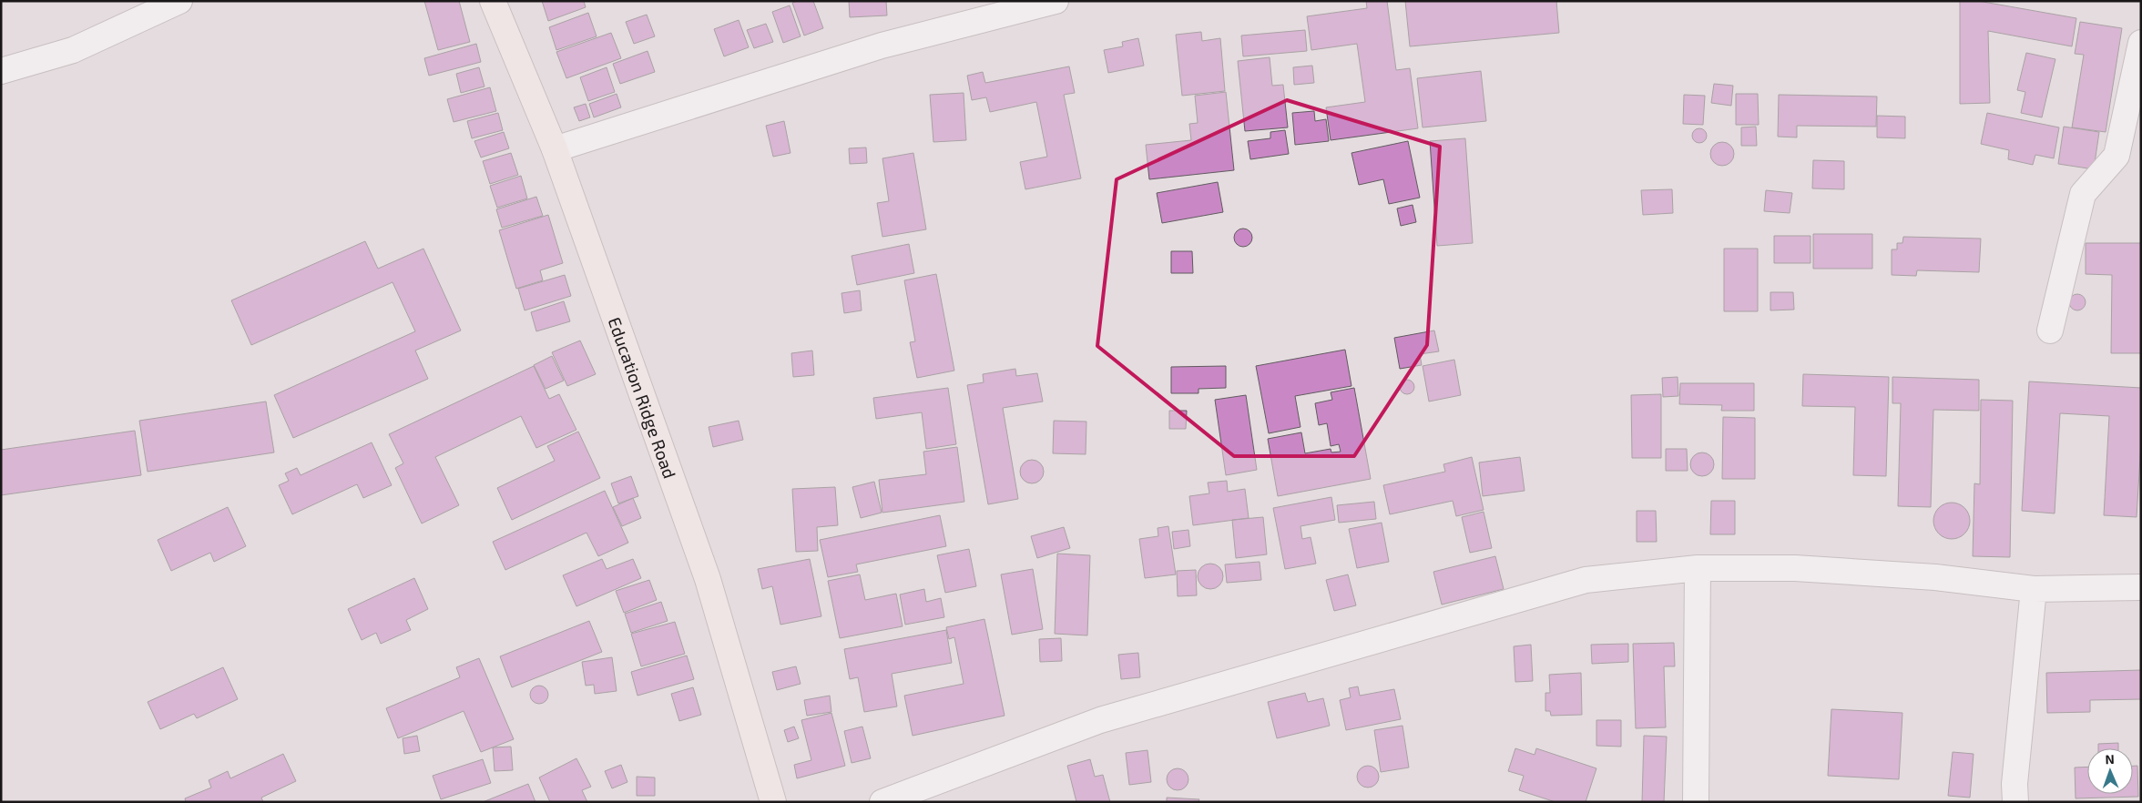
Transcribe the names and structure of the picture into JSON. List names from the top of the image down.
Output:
{
  "streets": {
    "main road": ["Education Ridge Road"]
  },
  "north": "top"
}
